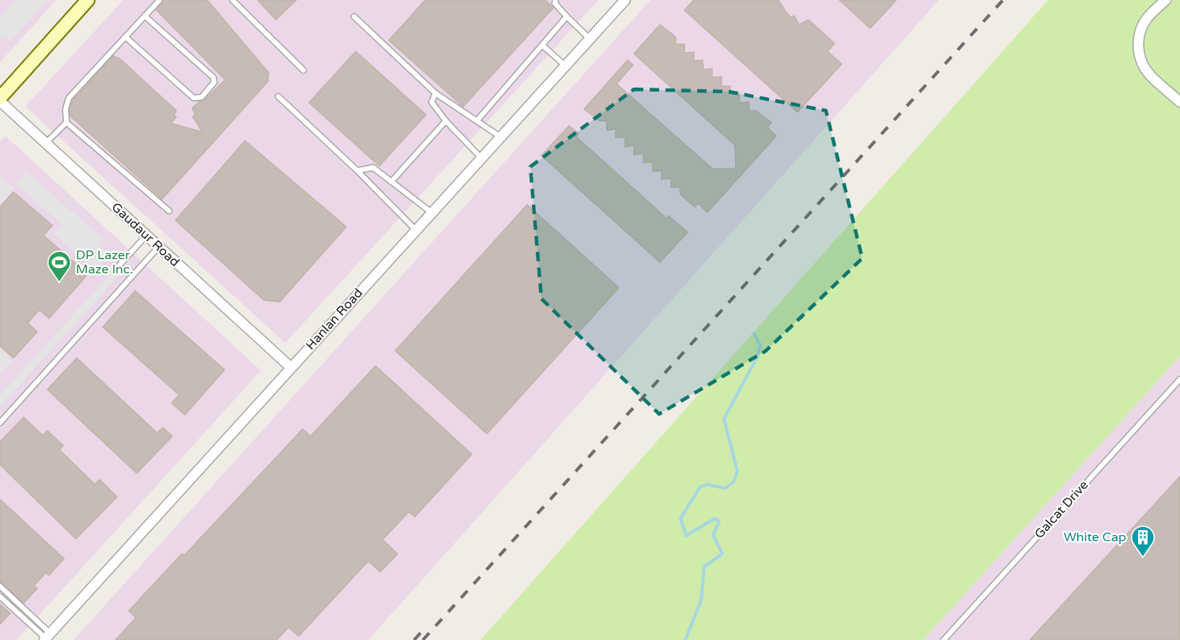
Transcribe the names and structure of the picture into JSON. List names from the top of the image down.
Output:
{
  "streets": {
    "street": ["Gaudaur Road", "Hanlan Road"],
    "lane": ["Galcat Drive"]
  },
  "crossings": [
    ["Gaudaur Road", "Hanlan Road"]
  ],
  "places": {
    "sports": ["DP Lazer Maze Inc."],
    "building": ["White Cap"]
  }
}
